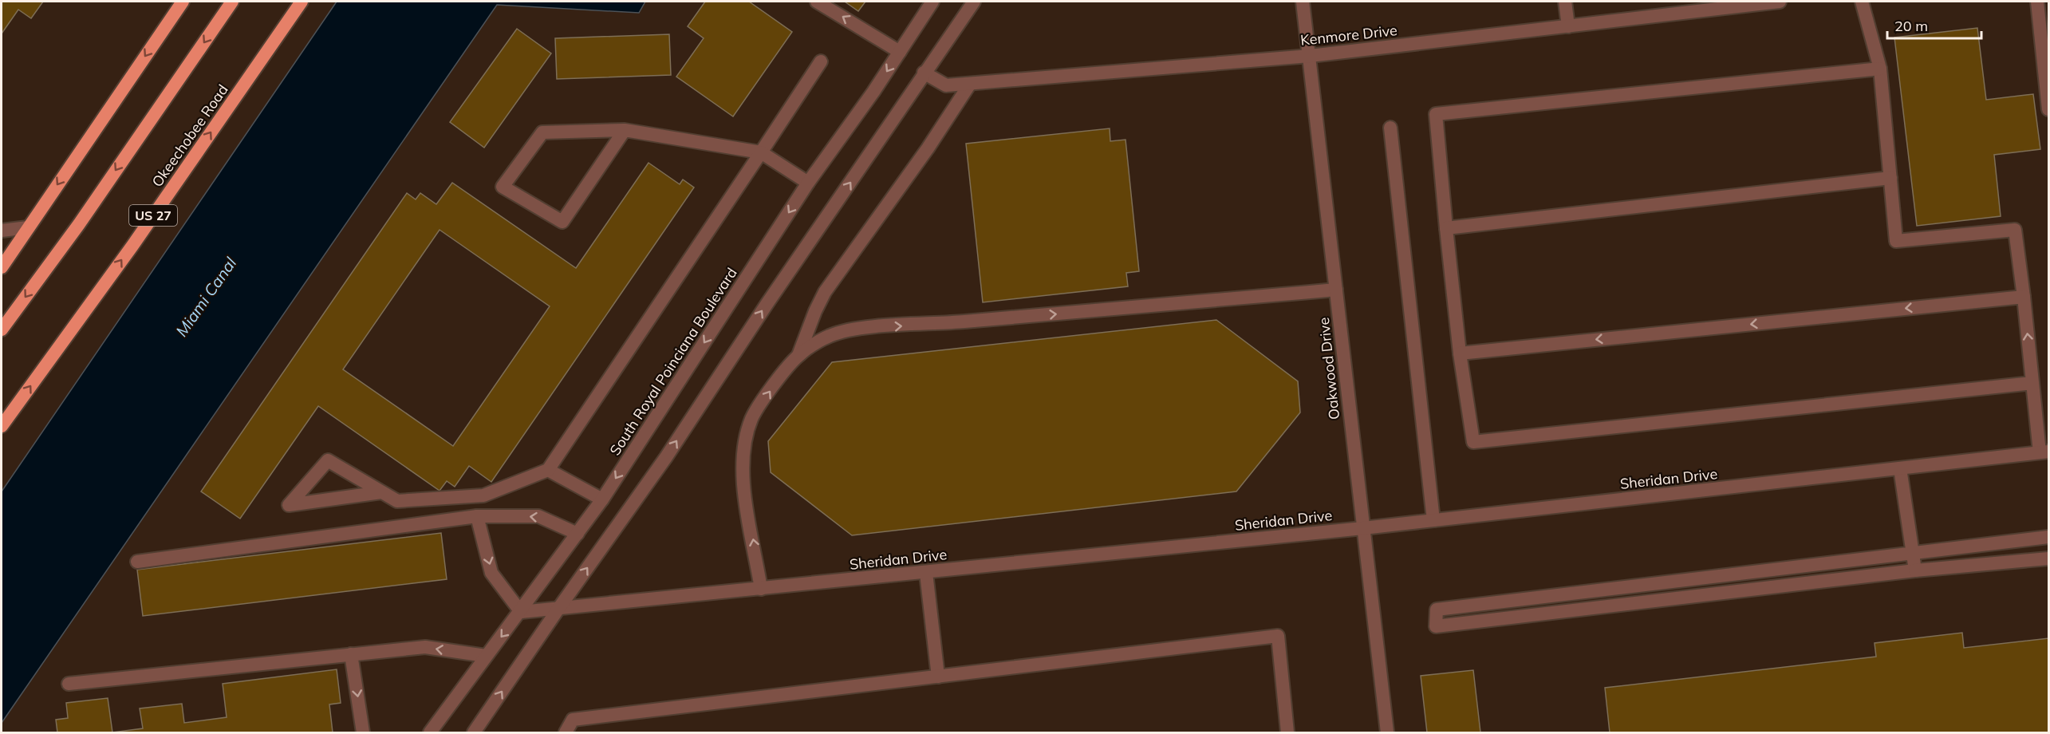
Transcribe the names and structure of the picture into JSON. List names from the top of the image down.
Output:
{
  "streets": {
    "highway": ["Okeechobee Road", "US 27"],
    "street": [
      "Kenmore Drive",
      "South Royal Poinciana Boulevard",
      "Oakwood Drive",
      "Sheridan Drive"
    ]
  },
  "crossings": [
    ["Kenmore Drive", "Oakwood Drive"],
    ["South Royal Poinciana Boulevard", "Sheridan Drive"],
    ["Oakwood Drive", "Sheridan Drive"]
  ],
  "water": ["Miami Canal"],
  "scale_bar": "20 m"
}
